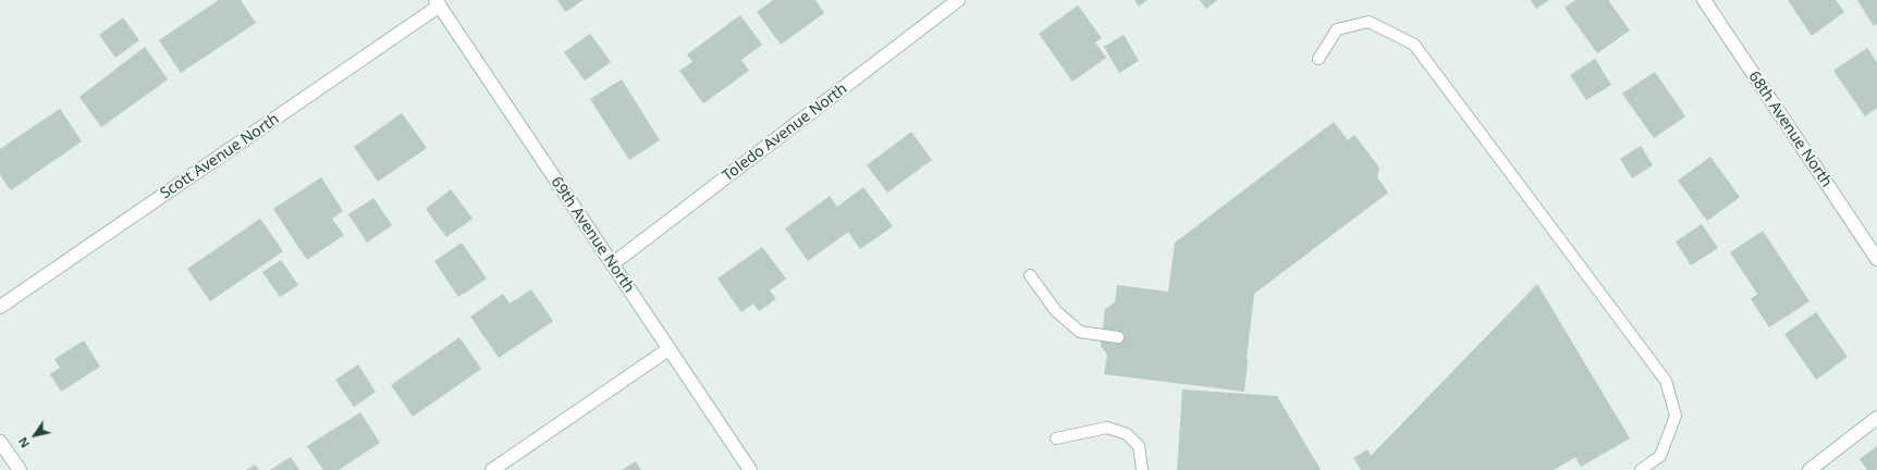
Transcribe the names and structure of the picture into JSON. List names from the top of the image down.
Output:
{
  "streets": {
    "street": [
      "68th Avenue North",
      "Toledo Avenue North",
      "Scott Avenue North",
      "69th Avenue North"
    ]
  },
  "crossings": [
    ["Toledo Avenue North", "69th Avenue North"],
    ["Scott Avenue North", "69th Avenue North"]
  ],
  "north": "bottom left"
}
